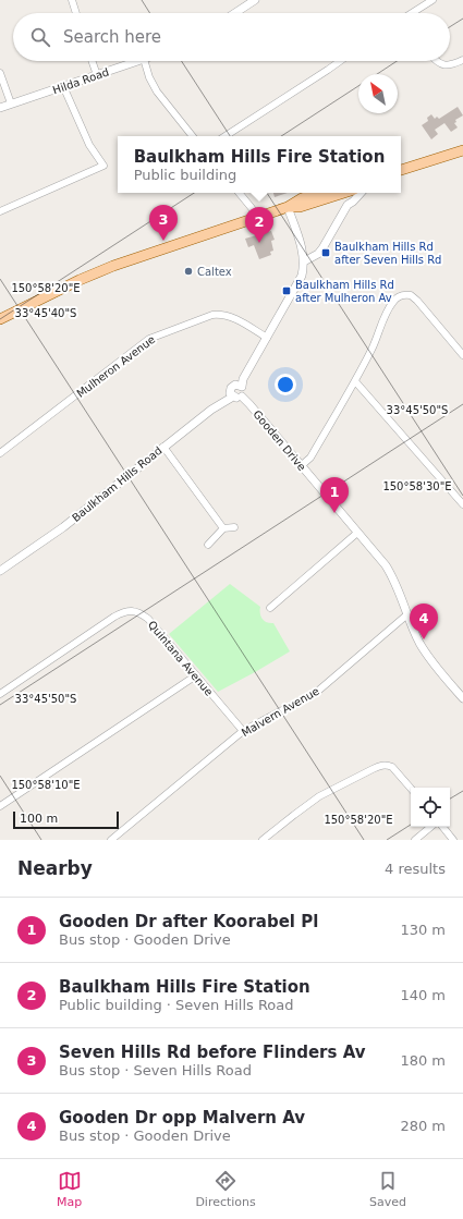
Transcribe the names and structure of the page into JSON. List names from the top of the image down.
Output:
{
  "streets": {
    "street": [
      "Hilda Road",
      "Mulheron Avenue",
      "Gooden Drive",
      "Baulkham Hills Road",
      "Quintana Avenue",
      "Malvern Avenue"
    ]
  },
  "crossings": [
    ["Gooden Drive", "Baulkham Hills Road"],
    ["Gooden Drive", "Malvern Avenue"],
    ["Quintana Avenue", "Malvern Avenue"]
  ],
  "places": {
    "transit": ["Baulkham Hills Rd after Seven Hills Rd", "Baulkham Hills Rd after Mulheron Av"],
    "other": ["Caltex"]
  },
  "scale_bar": "100 m",
  "north": "top left",
  "page": {
    "search": "Search here",
    "popup": ["Baulkham Hills Fire Station", "Public building"],
    "pins": [
      "3",
      "2",
      "1",
      "4"
    ],
    "scale": "100 m",
    "heading": ["Nearby", "4 results"],
    "list": [
      {
        "mark": "1",
        "name": "Gooden Dr after Koorabel Pl",
        "note": "Bus stop · Gooden Drive",
        "value": "130 m"
      },
      {
        "mark": "2",
        "name": "Baulkham Hills Fire Station",
        "note": "Public building · Seven Hills Road",
        "value": "140 m"
      },
      {
        "mark": "3",
        "name": "Seven Hills Rd before Flinders Av",
        "note": "Bus stop · Seven Hills Road",
        "value": "180 m"
      },
      {
        "mark": "4",
        "name": "Gooden Dr opp Malvern Av",
        "note": "Bus stop · Gooden Drive",
        "value": "280 m"
      }
    ],
    "nav": ["Map", "Directions", "Saved"]
  },
  "coordinates": [
    "150°58'20\"E",
    "33°45'40\"S",
    "33°45'50\"S",
    "150°58'30\"E",
    "150°58'10\"E"
  ]
}
